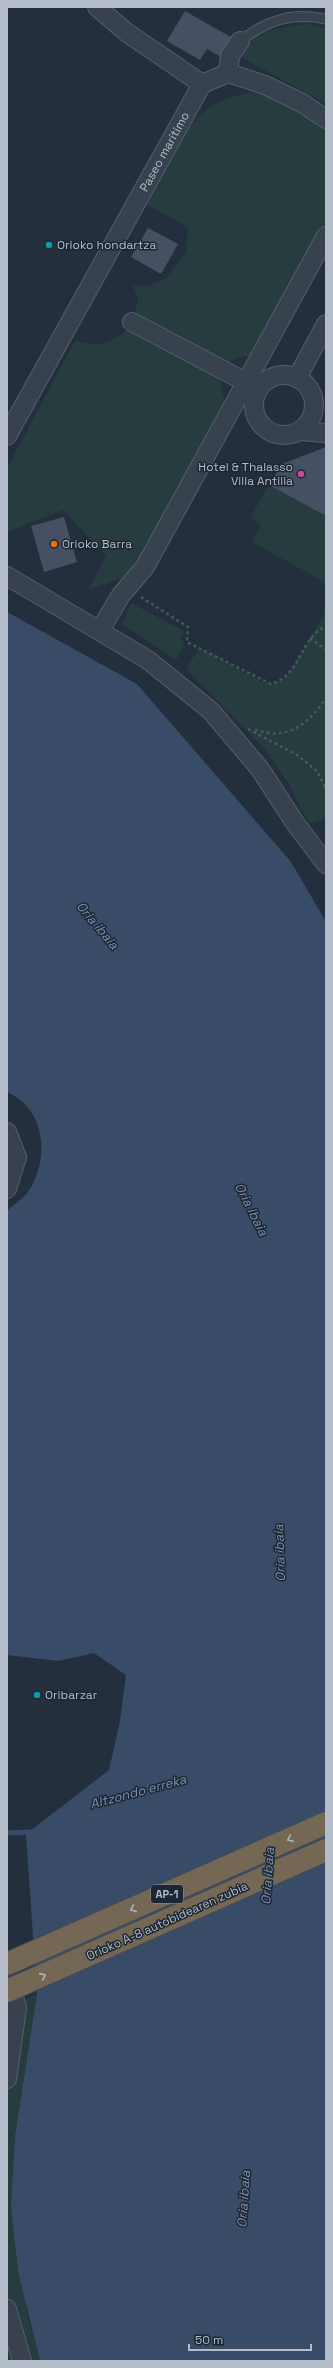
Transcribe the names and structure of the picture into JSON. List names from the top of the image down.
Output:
{
  "streets": {
    "highway": ["AP-1", "Orioko A-8 autobidearen zubia"],
    "street": ["Paseo marítimo"]
  },
  "water": ["Oria ibaia", "Altzondo erreka"],
  "places": [
    "Orioko hondartza",
    "Hotel & Thalasso Villa Antilla",
    "Orioko Barra",
    "Oribarzar"
  ],
  "scale_bar": "50 m"
}
